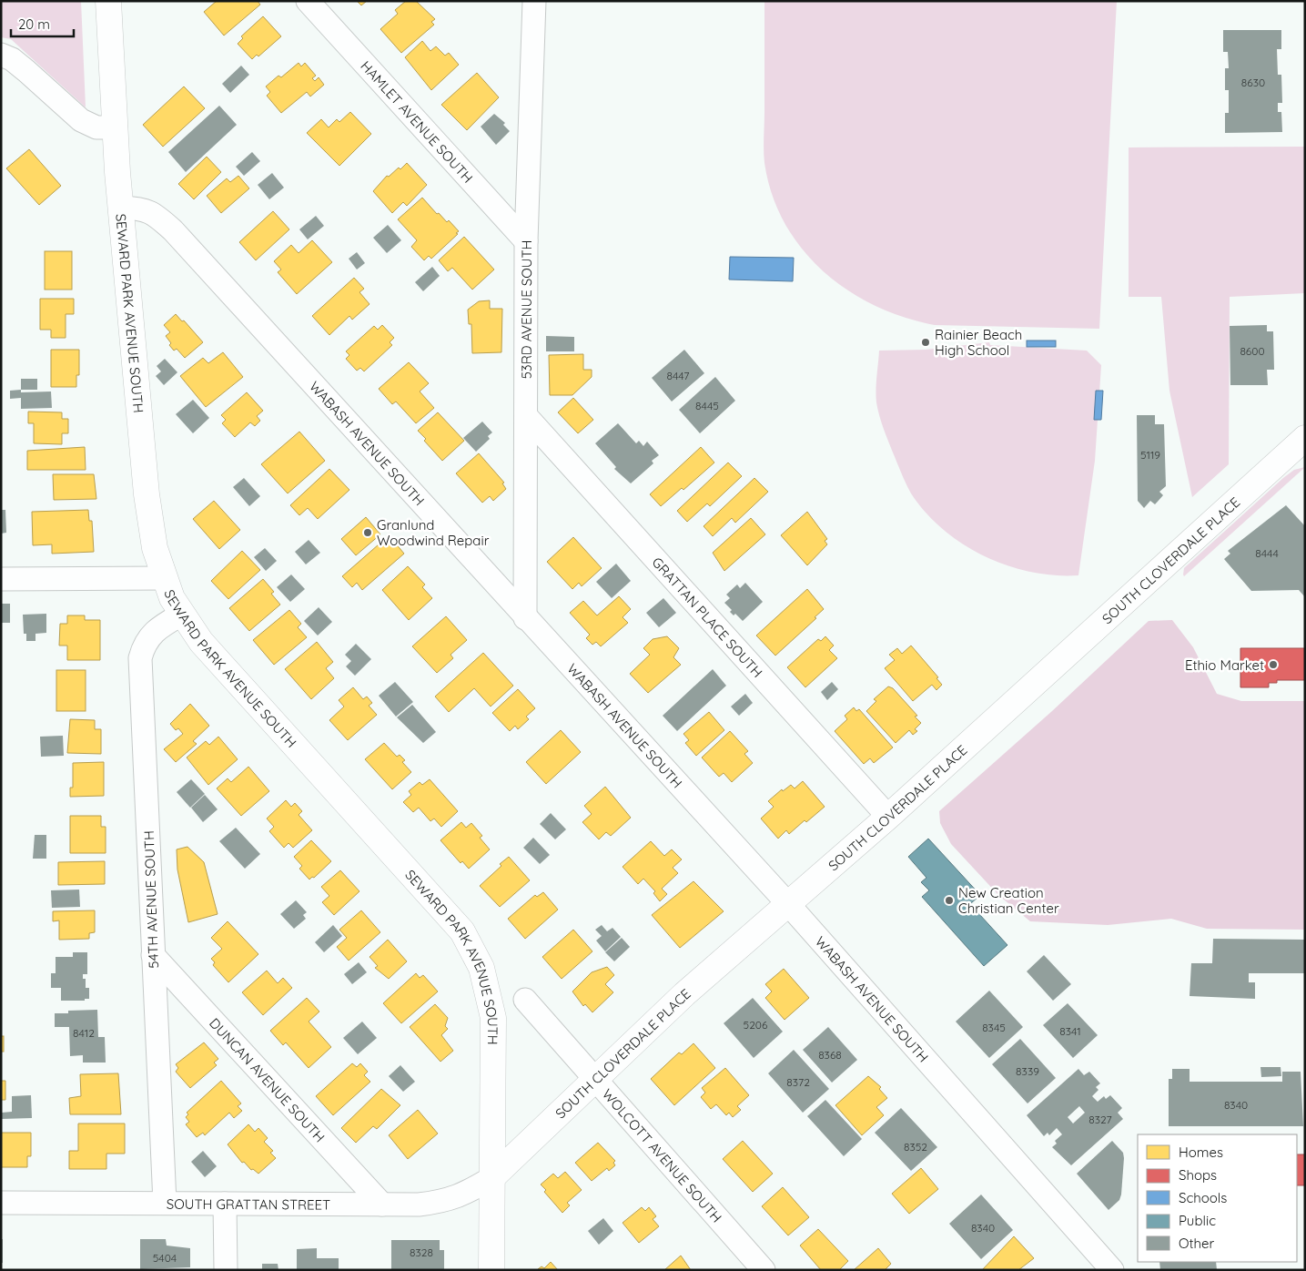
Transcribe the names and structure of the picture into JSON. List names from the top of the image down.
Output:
{
  "streets": {
    "street": [
      "HAMLET AVENUE SOUTH",
      "53RD AVENUE SOUTH",
      "SEWARD PARK AVENUE SOUTH",
      "WABASH AVENUE SOUTH",
      "SOUTH CLOVERDALE PLACE",
      "GRATTAN PLACE SOUTH",
      "54TH AVENUE SOUTH",
      "DUNCAN AVENUE SOUTH",
      "WOLCOTT AVENUE SOUTH",
      "SOUTH GRATTAN STREET"
    ]
  },
  "crossings": [
    ["HAMLET AVENUE SOUTH", "53RD AVENUE SOUTH"],
    ["53RD AVENUE SOUTH", "WABASH AVENUE SOUTH"],
    ["53RD AVENUE SOUTH", "GRATTAN PLACE SOUTH"],
    ["SEWARD PARK AVENUE SOUTH", "WABASH AVENUE SOUTH"],
    ["SEWARD PARK AVENUE SOUTH", "SOUTH CLOVERDALE PLACE"],
    ["SEWARD PARK AVENUE SOUTH", "54TH AVENUE SOUTH"],
    ["SEWARD PARK AVENUE SOUTH", "SOUTH GRATTAN STREET"],
    ["WABASH AVENUE SOUTH", "SOUTH CLOVERDALE PLACE"],
    ["SOUTH CLOVERDALE PLACE", "GRATTAN PLACE SOUTH"],
    ["SOUTH CLOVERDALE PLACE", "WOLCOTT AVENUE SOUTH"],
    ["SOUTH CLOVERDALE PLACE", "SOUTH GRATTAN STREET"],
    ["54TH AVENUE SOUTH", "DUNCAN AVENUE SOUTH"],
    ["54TH AVENUE SOUTH", "SOUTH GRATTAN STREET"],
    ["DUNCAN AVENUE SOUTH", "SOUTH GRATTAN STREET"]
  ],
  "places": [
    "Rainier Beach High School",
    "Granlund Woodwind Repair",
    "Ethio Market",
    "New Creation Christian Center"
  ],
  "house_numbers": [
    "8630",
    "8600",
    "8447",
    "8445",
    "5119",
    "8444",
    "5206",
    "8345",
    "8341",
    "8412",
    "8368",
    "8339",
    "8372",
    "8340",
    "8327",
    "8352",
    "8340",
    "8328",
    "5404"
  ],
  "legend": [
    "Homes",
    "Shops",
    "Schools",
    "Public",
    "Other"
  ],
  "scale_bar": "20 m"
}
